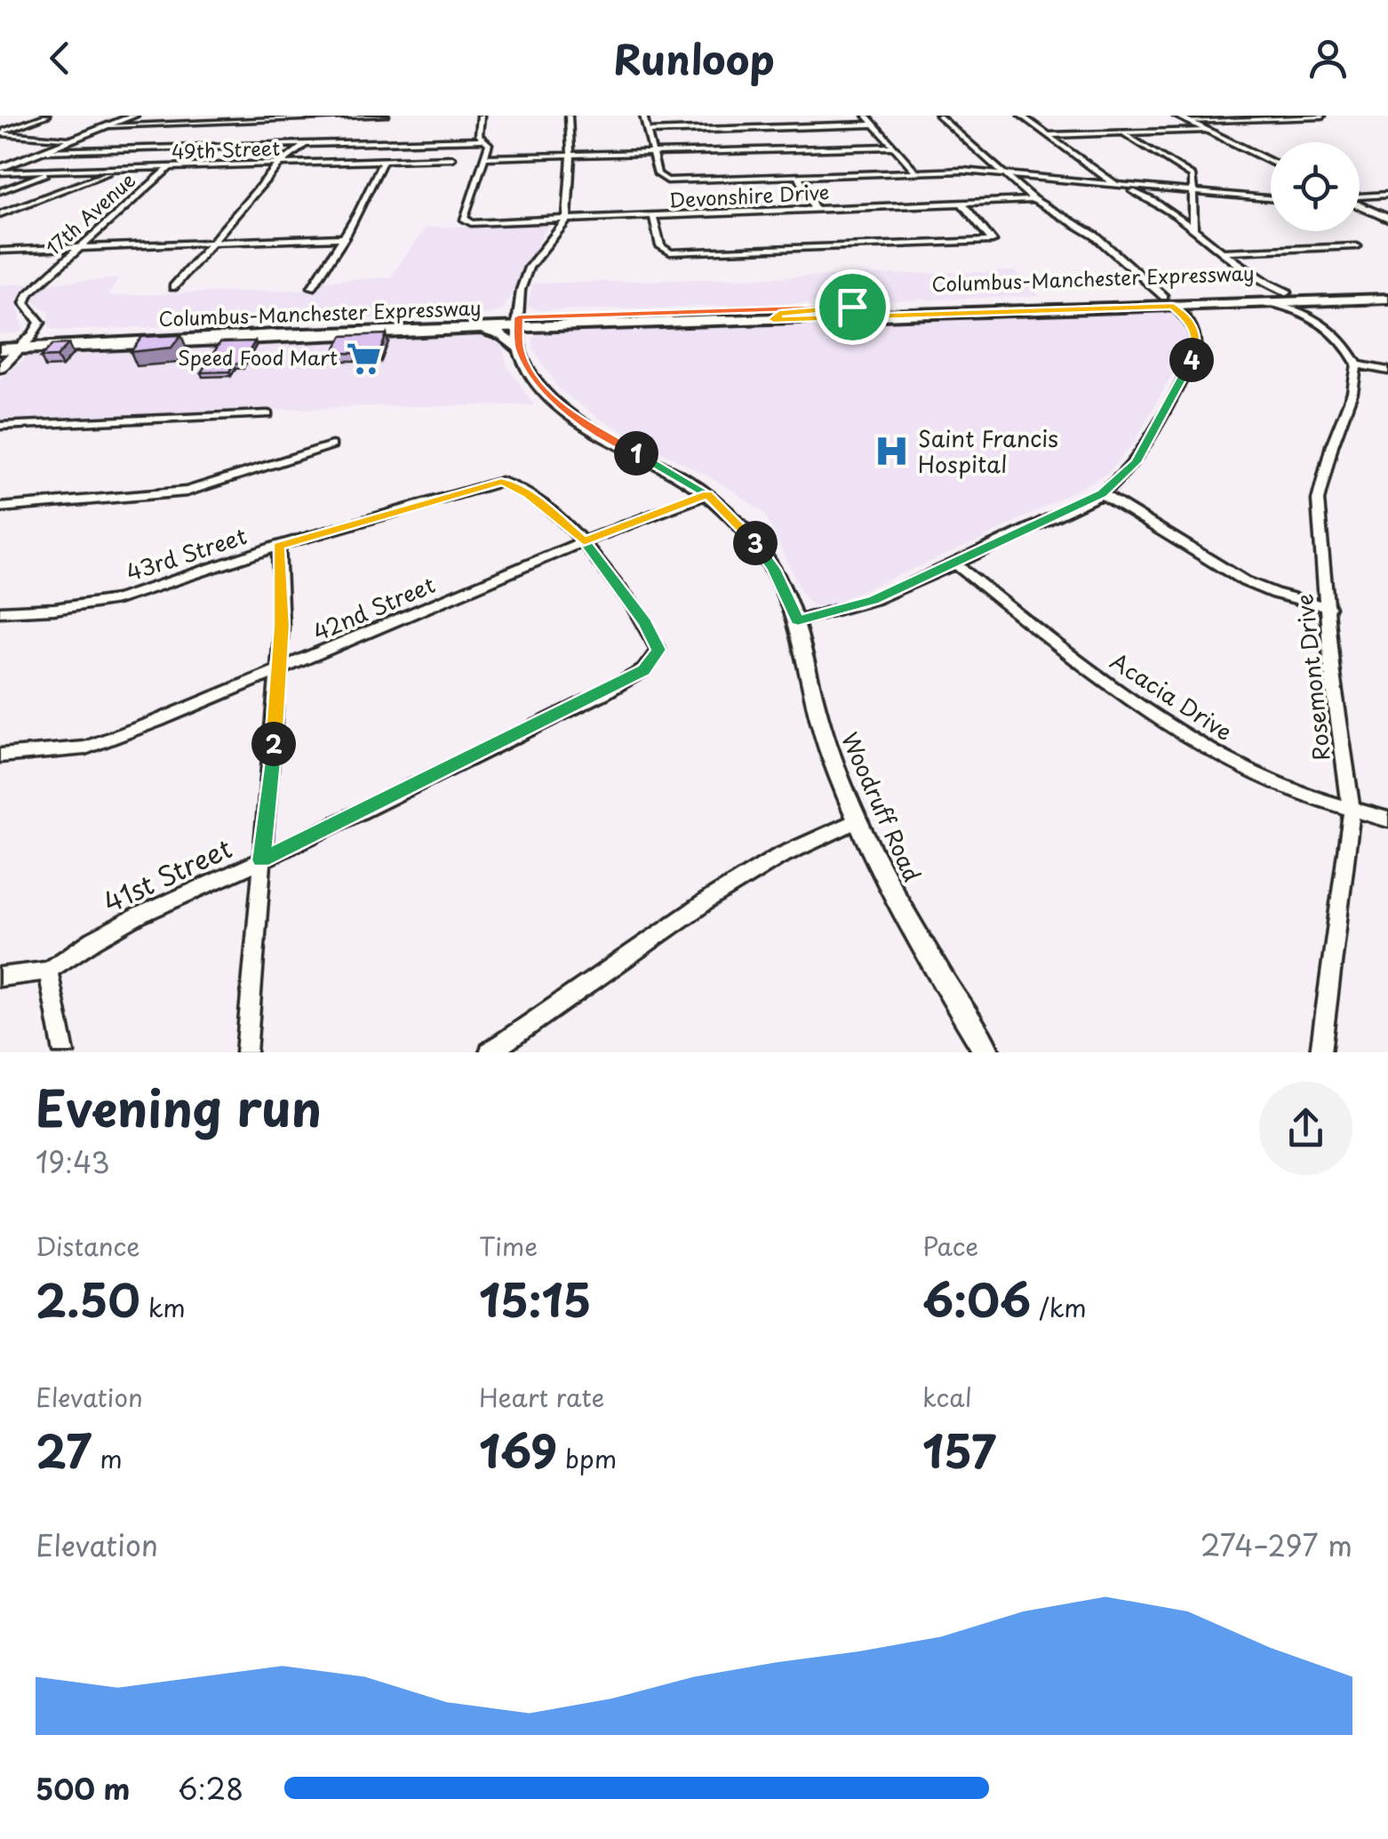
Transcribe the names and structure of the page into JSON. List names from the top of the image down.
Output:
{
  "streets": {
    "main road": ["Columbus-Manchester Expressway"],
    "street": [
      "49th Street",
      "Devonshire Drive",
      "17th Avenue",
      "43rd Street",
      "42nd Street",
      "Rosemont Drive",
      "Acacia Drive",
      "Woodruff Road",
      "41st Street"
    ]
  },
  "crossings": [
    ["49th Street", "17th Avenue"],
    ["17th Avenue", "Columbus-Manchester Expressway"],
    ["43rd Street", "42nd Street"],
    ["43rd Street", "41st Street"],
    ["42nd Street", "Woodruff Road"],
    ["42nd Street", "41st Street"],
    ["Rosemont Drive", "Acacia Drive"]
  ],
  "places": {
    "supermarket": ["Speed Food Mart"],
    "hospital": ["Saint Francis Hospital"]
  },
  "page": {
    "header": "Runloop",
    "pins": [
      "4",
      "1",
      "3",
      "2"
    ],
    "heading": ["Evening run", "19:43"],
    "stats": [
      ["Distance", "2.50 km"],
      ["Time", "15:15"],
      ["Pace", "6:06 /km"],
      ["Elevation", "27 m"],
      ["Heart rate", "169 bpm"],
      ["kcal", "157"]
    ],
    "chart": ["Elevation", "274–297 m"],
    "list": [
      {
        "name": "500 m",
        "note": "6:28"
      }
    ]
  }
}
